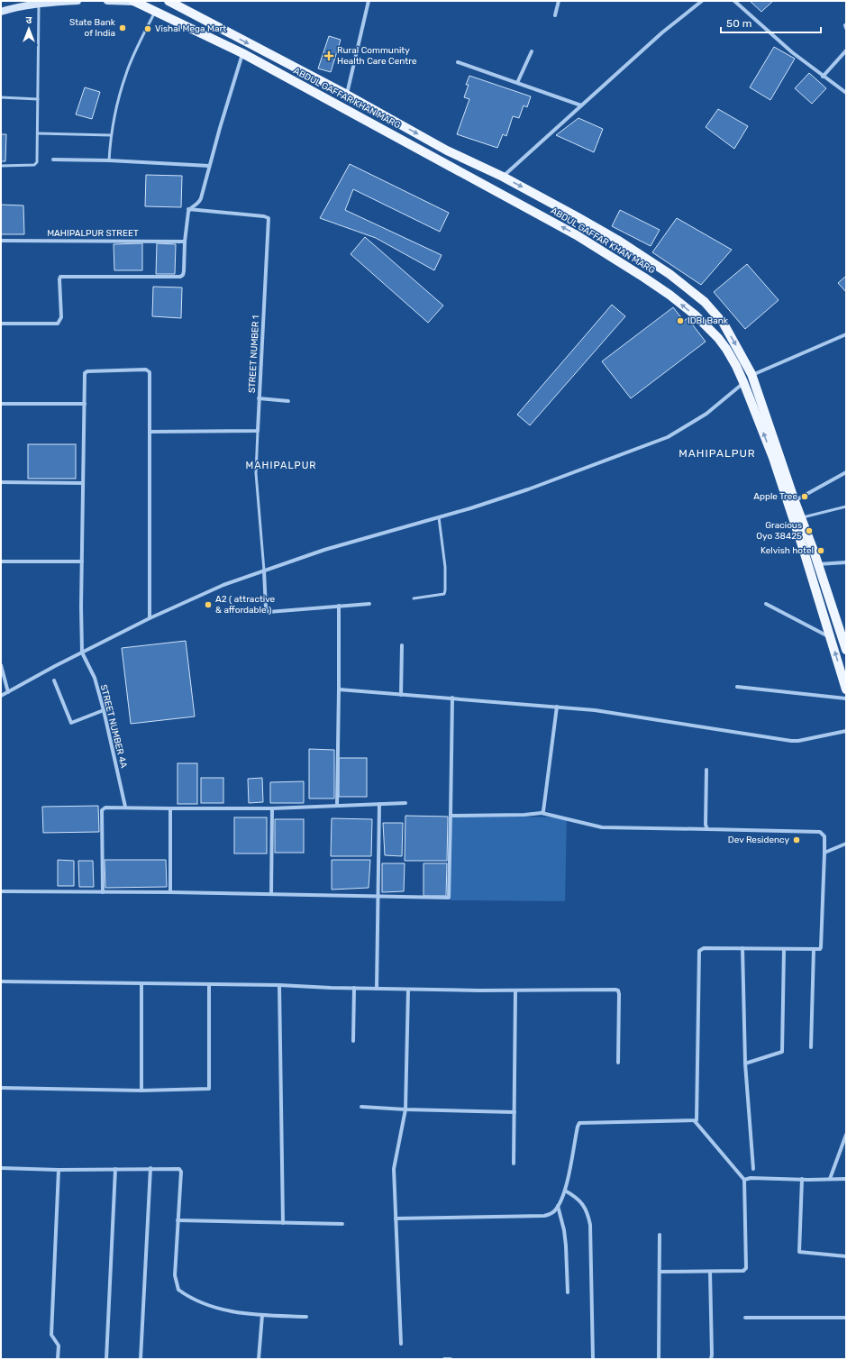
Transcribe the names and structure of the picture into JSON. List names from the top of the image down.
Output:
{
  "streets": {
    "main road": ["ABDUL GAFFAR KHAN MARG"],
    "street": ["MAHIPALPUR STREET", "STREET NUMBER 1", "STREET NUMBER 4A"]
  },
  "districts": ["MAHIPALPUR", "MAHIPALPUR"],
  "places": {
    "other": [
      "State Bank of India",
      "Vishal Mega Mart",
      "IDBI Bank",
      "Apple Tree",
      "Gracious Oyo 38425",
      "Kelvish hotel",
      "A2 ( attractive & affordable )",
      "Dev Residency"
    ],
    "health": ["Rural Community Health Care Centre"]
  },
  "scale_bar": "50 m",
  "north": "top"
}
